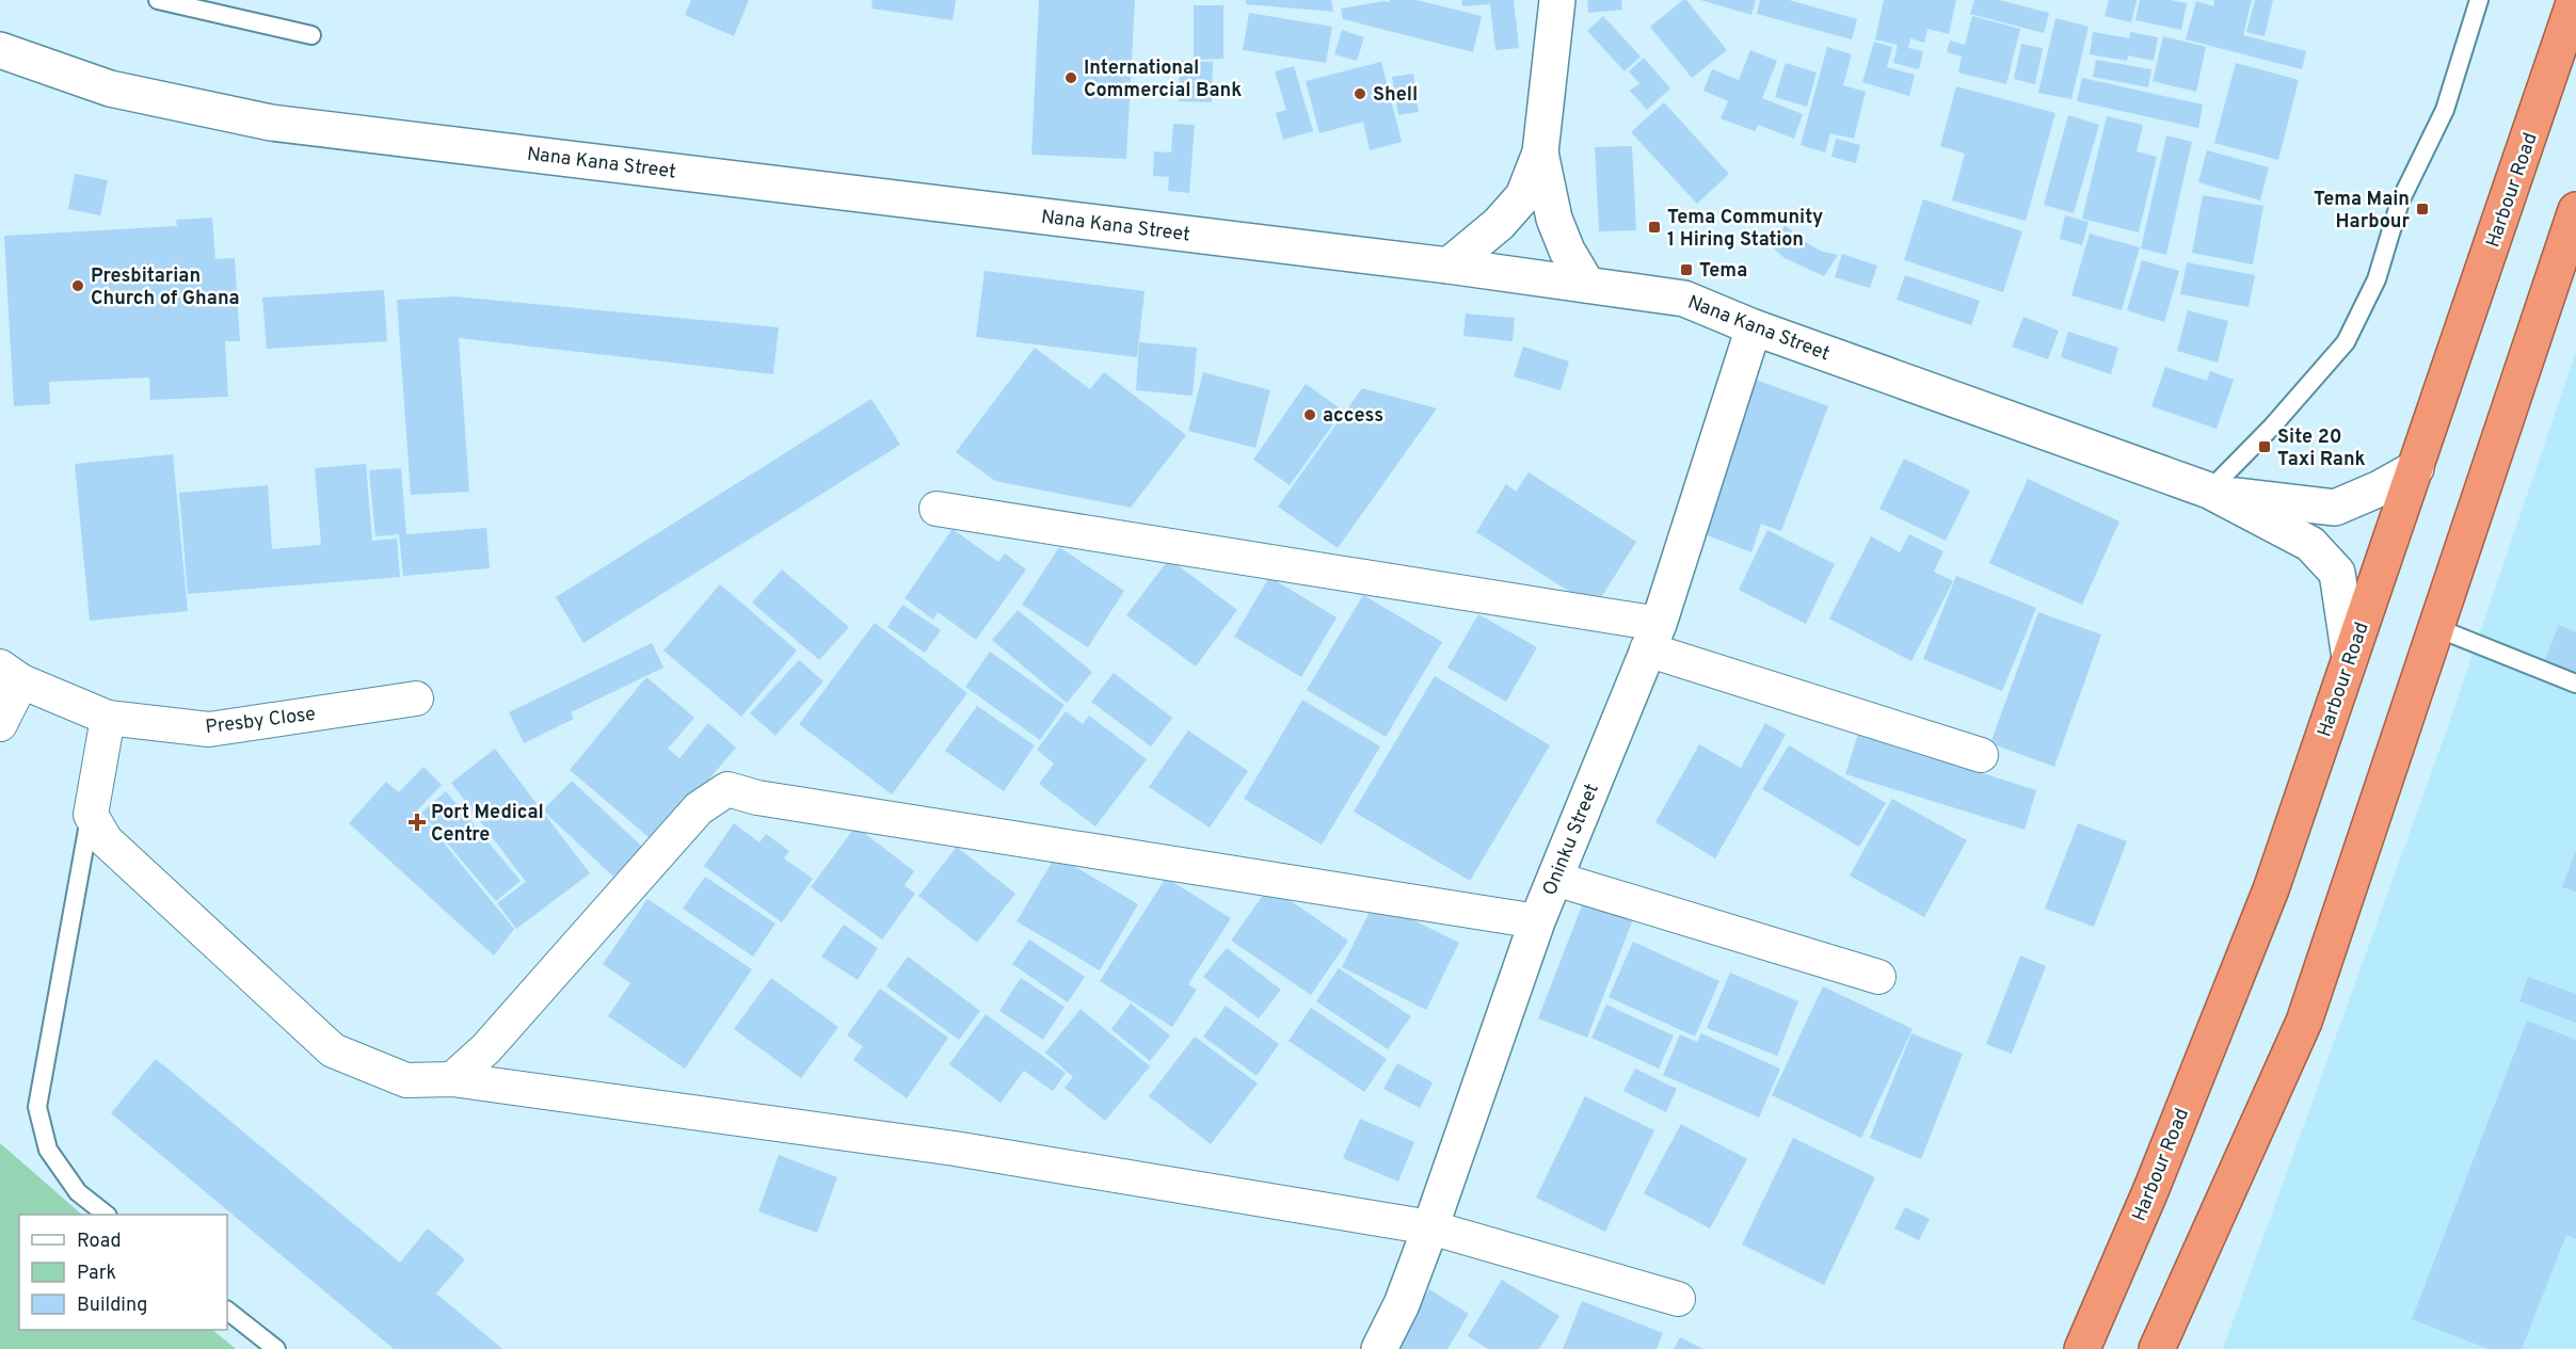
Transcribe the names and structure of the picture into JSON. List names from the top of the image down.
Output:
{
  "streets": {
    "highway": ["Harbour Road"],
    "street": ["Nana Kana Street", "Presby Close", "Oninku Street"]
  },
  "crossings": [
    ["Nana Kana Street", "Oninku Street"]
  ],
  "places": {
    "other": [
      "International Commercial Bank",
      "Shell",
      "Presbitarian Church of Ghana",
      "access"
    ],
    "transit": [
      "Tema Main Harbour",
      "Tema Community 1 Hiring Station",
      "Tema",
      "Site 20 Taxi Rank"
    ],
    "health": ["Port Medical Centre"]
  },
  "legend": ["Road", "Park", "Building"]
}
